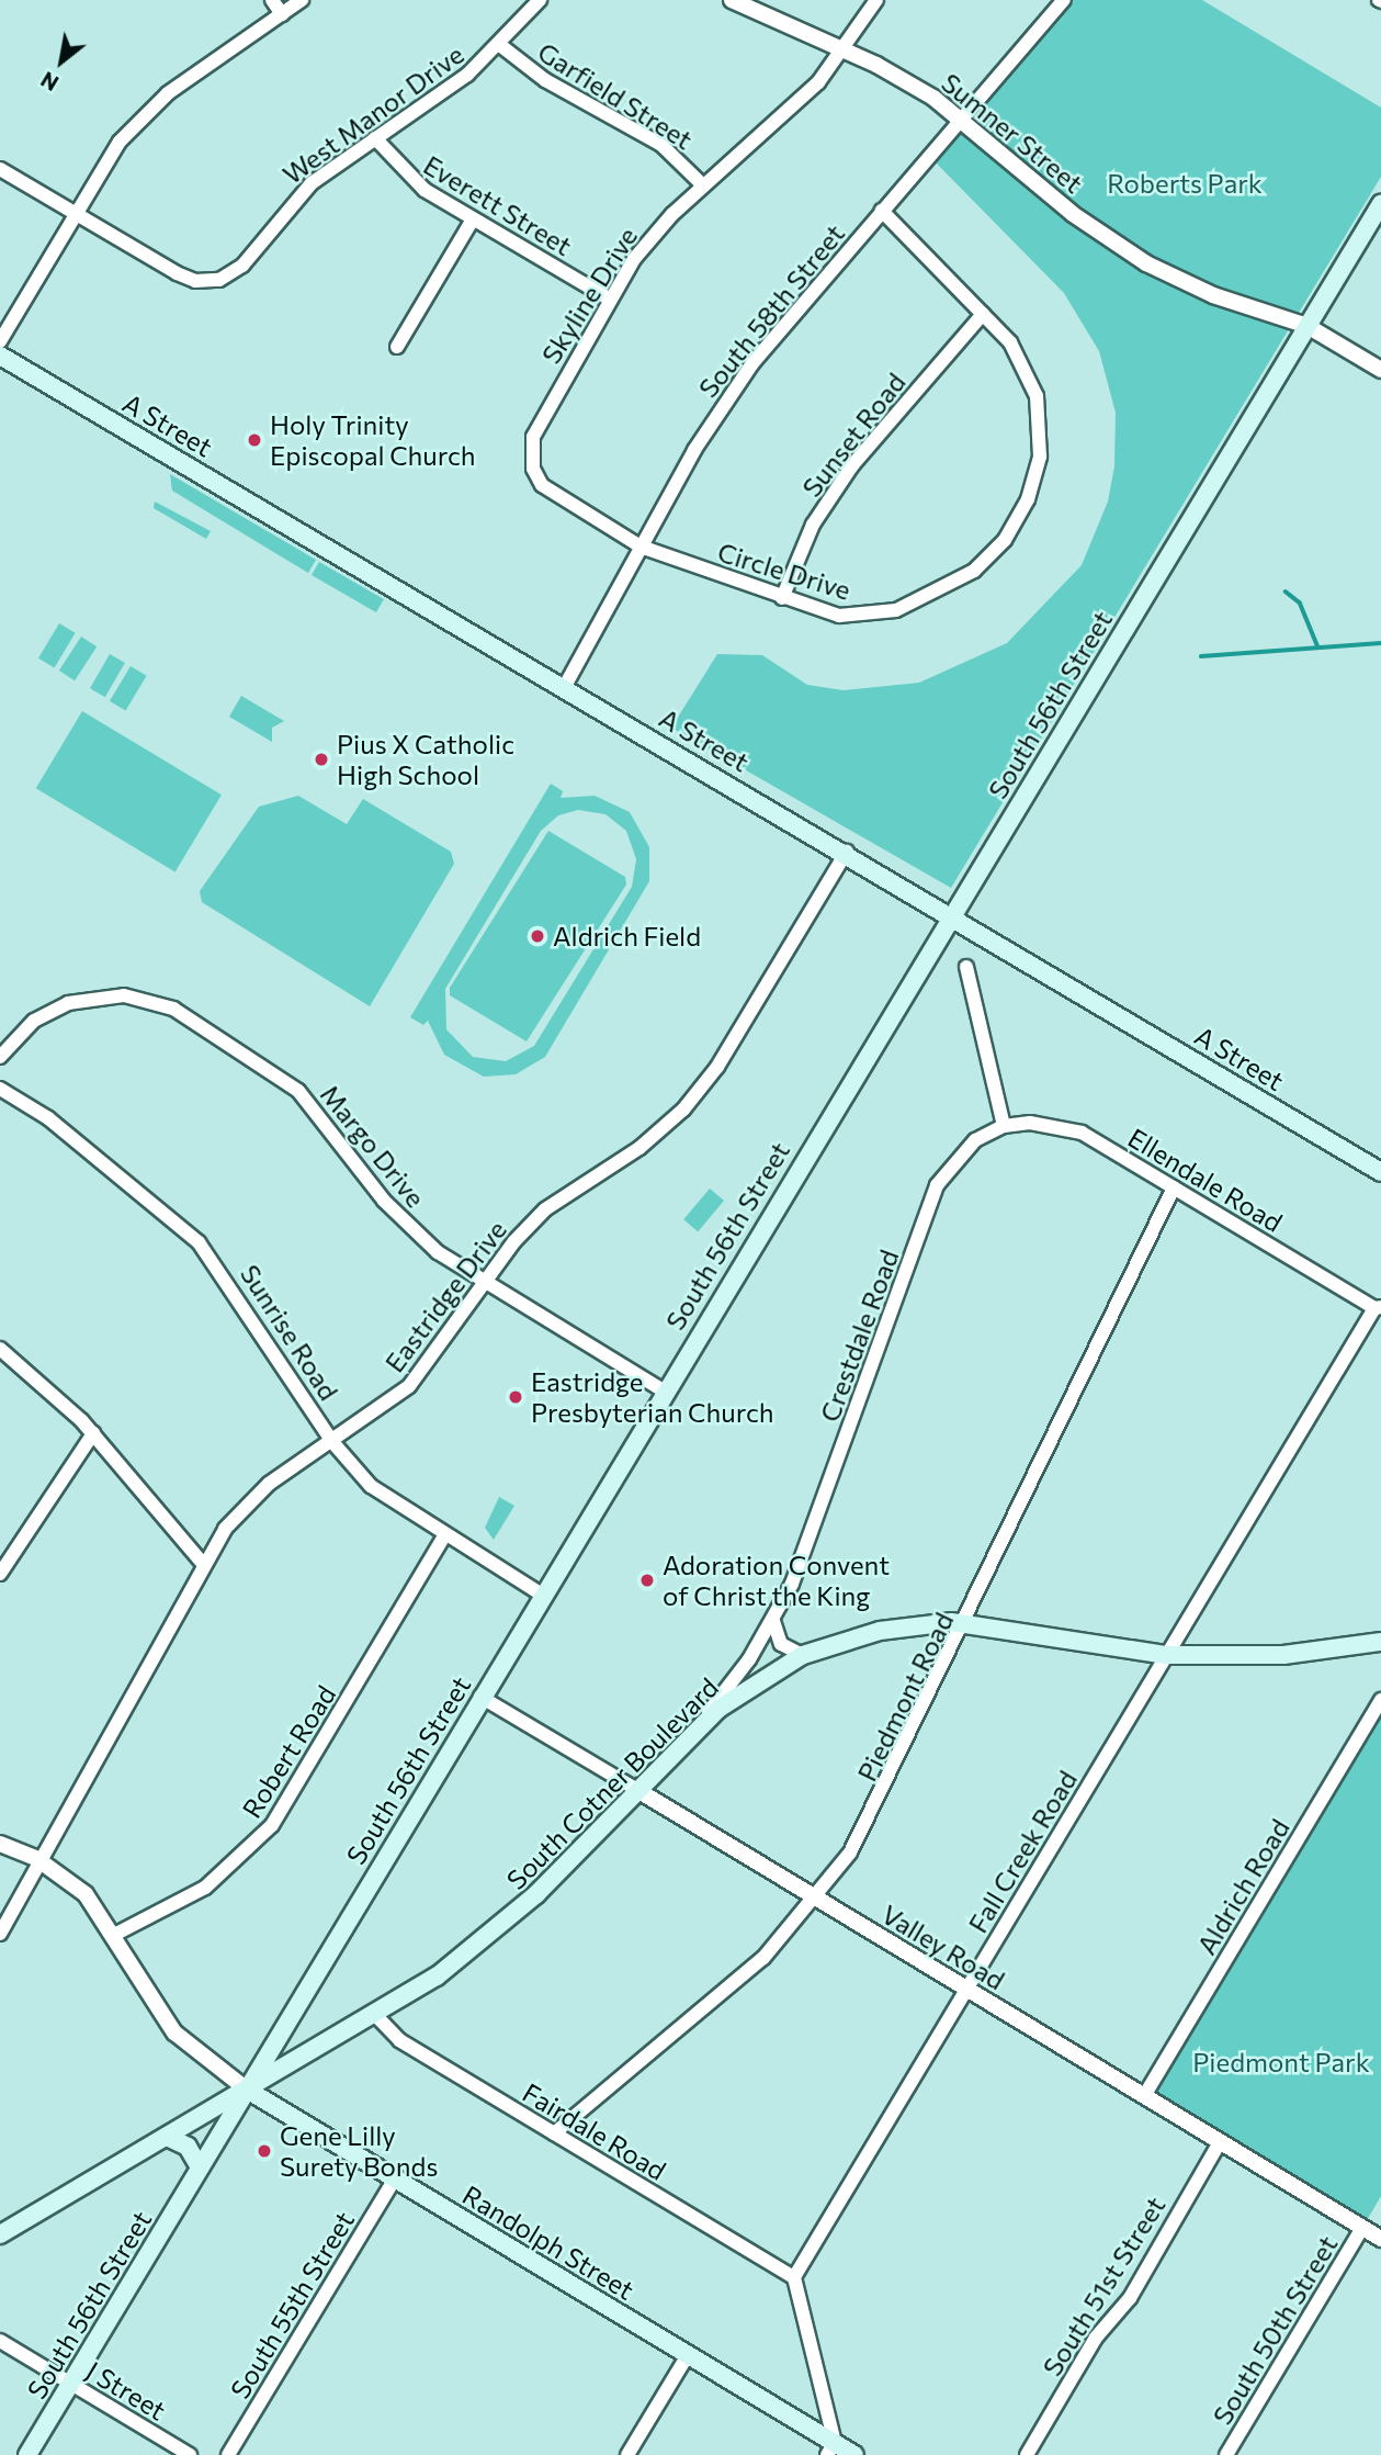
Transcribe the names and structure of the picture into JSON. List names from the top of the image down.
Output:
{
  "streets": {
    "main road": [
      "A Street",
      "South 56th Street",
      "South Cotner Boulevard",
      "Randolph Street"
    ],
    "street": [
      "Garfield Street",
      "West Manor Drive",
      "Sumner Street",
      "Everett Street",
      "Skyline Drive",
      "South 58th Street",
      "Sunset Road",
      "Circle Drive",
      "Margo Drive",
      "Ellendale Road",
      "Eastridge Drive",
      "Sunrise Road",
      "Crestdale Road",
      "Piedmont Road",
      "Robert Road",
      "Fall Creek Road",
      "Aldrich Road",
      "Valley Road",
      "Fairdale Road",
      "South 51st Street",
      "South 55th Street",
      "South 50th Street",
      "J Street"
    ]
  },
  "crossings": [
    ["Garfield Street", "West Manor Drive"],
    ["Garfield Street", "Skyline Drive"],
    ["West Manor Drive", "Everett Street"],
    ["Sumner Street", "Skyline Drive"],
    ["Sumner Street", "South 58th Street"],
    ["Sumner Street", "South 56th Street"],
    ["Everett Street", "Skyline Drive"],
    ["Skyline Drive", "South 58th Street"],
    ["Skyline Drive", "Circle Drive"],
    ["South 58th Street", "A Street"],
    ["South 58th Street", "Circle Drive"],
    ["A Street", "South 56th Street"],
    ["A Street", "Eastridge Drive"],
    ["Sunset Road", "Circle Drive"],
    ["South 56th Street", "Margo Drive"],
    ["South 56th Street", "Sunrise Road"],
    ["South 56th Street", "South Cotner Boulevard"],
    ["South 56th Street", "Valley Road"],
    ["South 56th Street", "Randolph Street"],
    ["South 56th Street", "J Street"],
    ["Margo Drive", "Eastridge Drive"],
    ["Ellendale Road", "Crestdale Road"],
    ["Ellendale Road", "Piedmont Road"],
    ["Ellendale Road", "Fall Creek Road"],
    ["Eastridge Drive", "Sunrise Road"],
    ["Eastridge Drive", "Randolph Street"],
    ["Sunrise Road", "Robert Road"],
    ["Crestdale Road", "South Cotner Boulevard"],
    ["Piedmont Road", "South Cotner Boulevard"],
    ["Piedmont Road", "Valley Road"],
    ["Piedmont Road", "Fairdale Road"],
    ["Robert Road", "Randolph Street"],
    ["South Cotner Boulevard", "Fall Creek Road"],
    ["South Cotner Boulevard", "Valley Road"],
    ["South Cotner Boulevard", "Fairdale Road"],
    ["South Cotner Boulevard", "Randolph Street"],
    ["Fall Creek Road", "Valley Road"],
    ["Fall Creek Road", "Fairdale Road"],
    ["Aldrich Road", "Valley Road"],
    ["Valley Road", "South 51st Street"],
    ["Valley Road", "South 50th Street"],
    ["Randolph Street", "South 55th Street"]
  ],
  "parks": ["Roberts Park", "Piedmont Park"],
  "places": [
    "Holy Trinity Episcopal Church",
    "Pius X Catholic High School",
    "Aldrich Field",
    "Eastridge Presbyterian Church",
    "Adoration Convent of Christ the King",
    "Gene Lilly Surety Bonds"
  ],
  "north": "bottom left"
}
